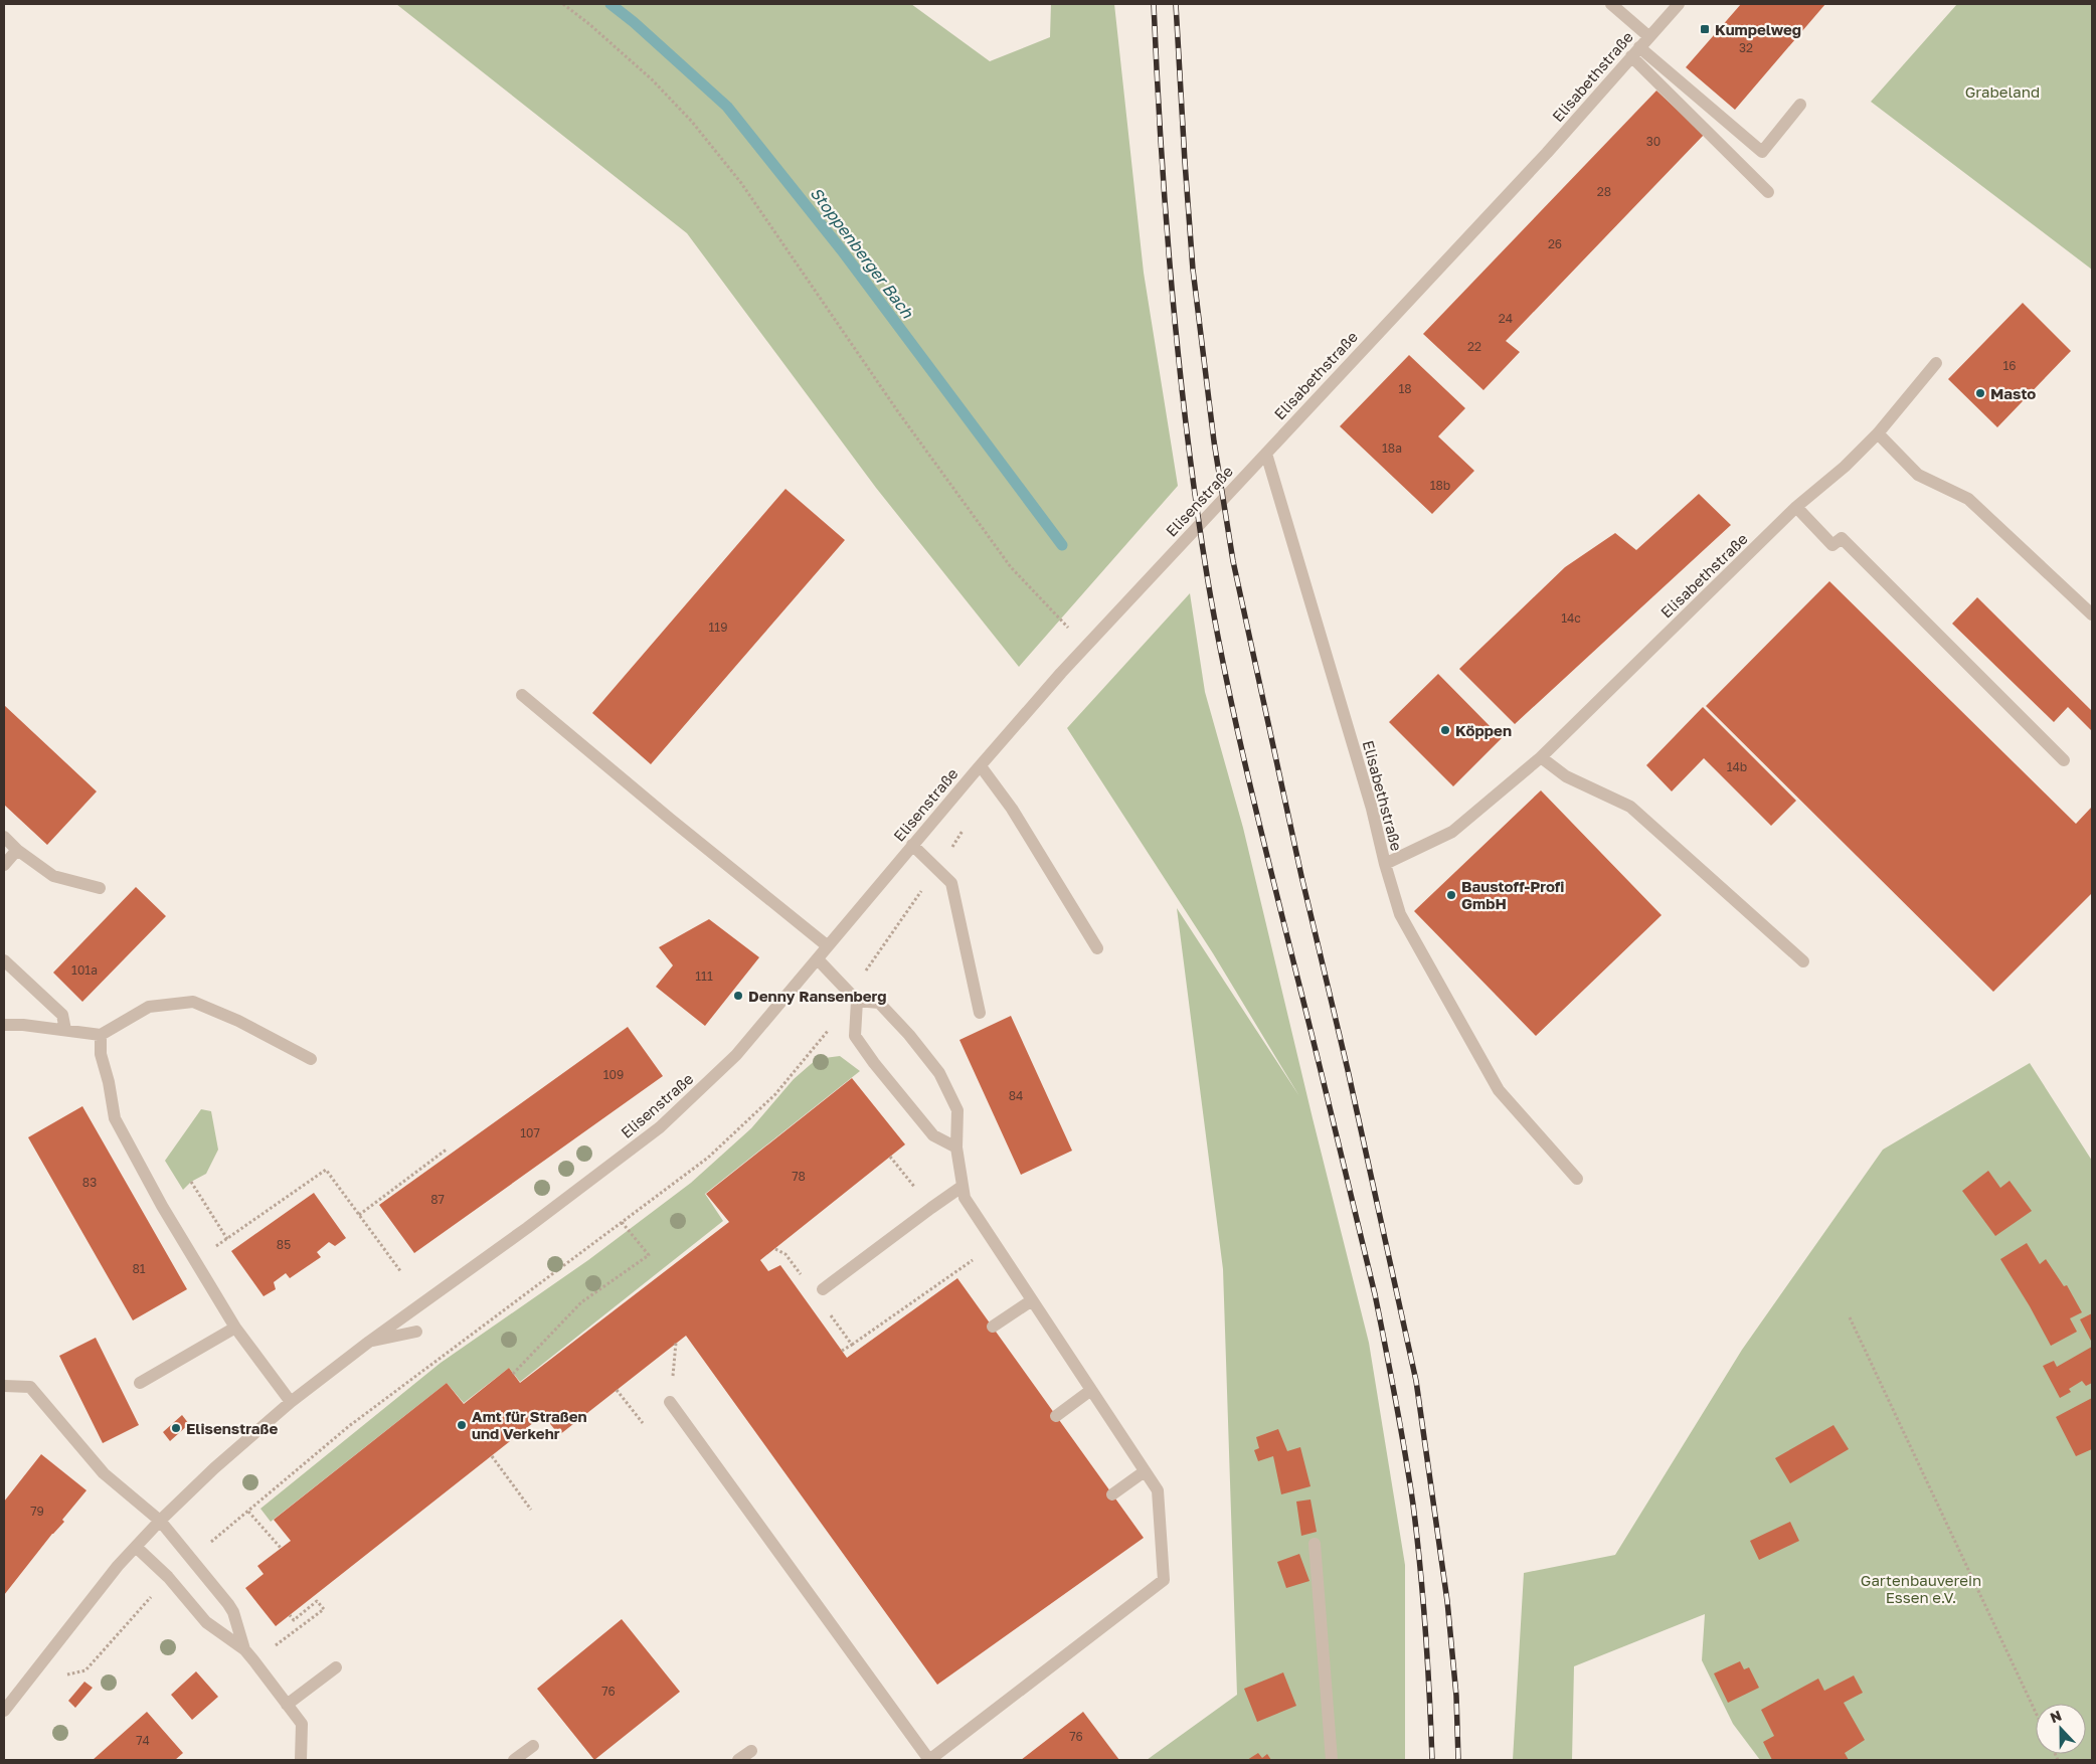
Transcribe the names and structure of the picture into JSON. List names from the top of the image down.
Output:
{
  "streets": {
    "street": ["Elisabethstraße", "Elisenstraße"]
  },
  "crossings": [
    ["Elisabethstraße", "Elisenstraße"]
  ],
  "water": ["Stoppenberger Bach"],
  "parks": ["Grabeland", "Gartenbauverein Essen e.V."],
  "places": {
    "transit": ["Kumpelweg"],
    "other": [
      "Masto",
      "Köppen",
      "Baustoff-Profi GmbH",
      "Denny Ransenberg",
      "Amt für Straßen und Verkehr",
      "Elisenstraße"
    ]
  },
  "house_numbers": [
    "32",
    "30",
    "28",
    "26",
    "24",
    "22",
    "16",
    "18",
    "18a",
    "18b",
    "14c",
    "119",
    "14b",
    "101a",
    "111",
    "109",
    "84",
    "107",
    "78",
    "83",
    "87",
    "85",
    "81",
    "79",
    "76",
    "76",
    "74"
  ],
  "north": "top"
}
